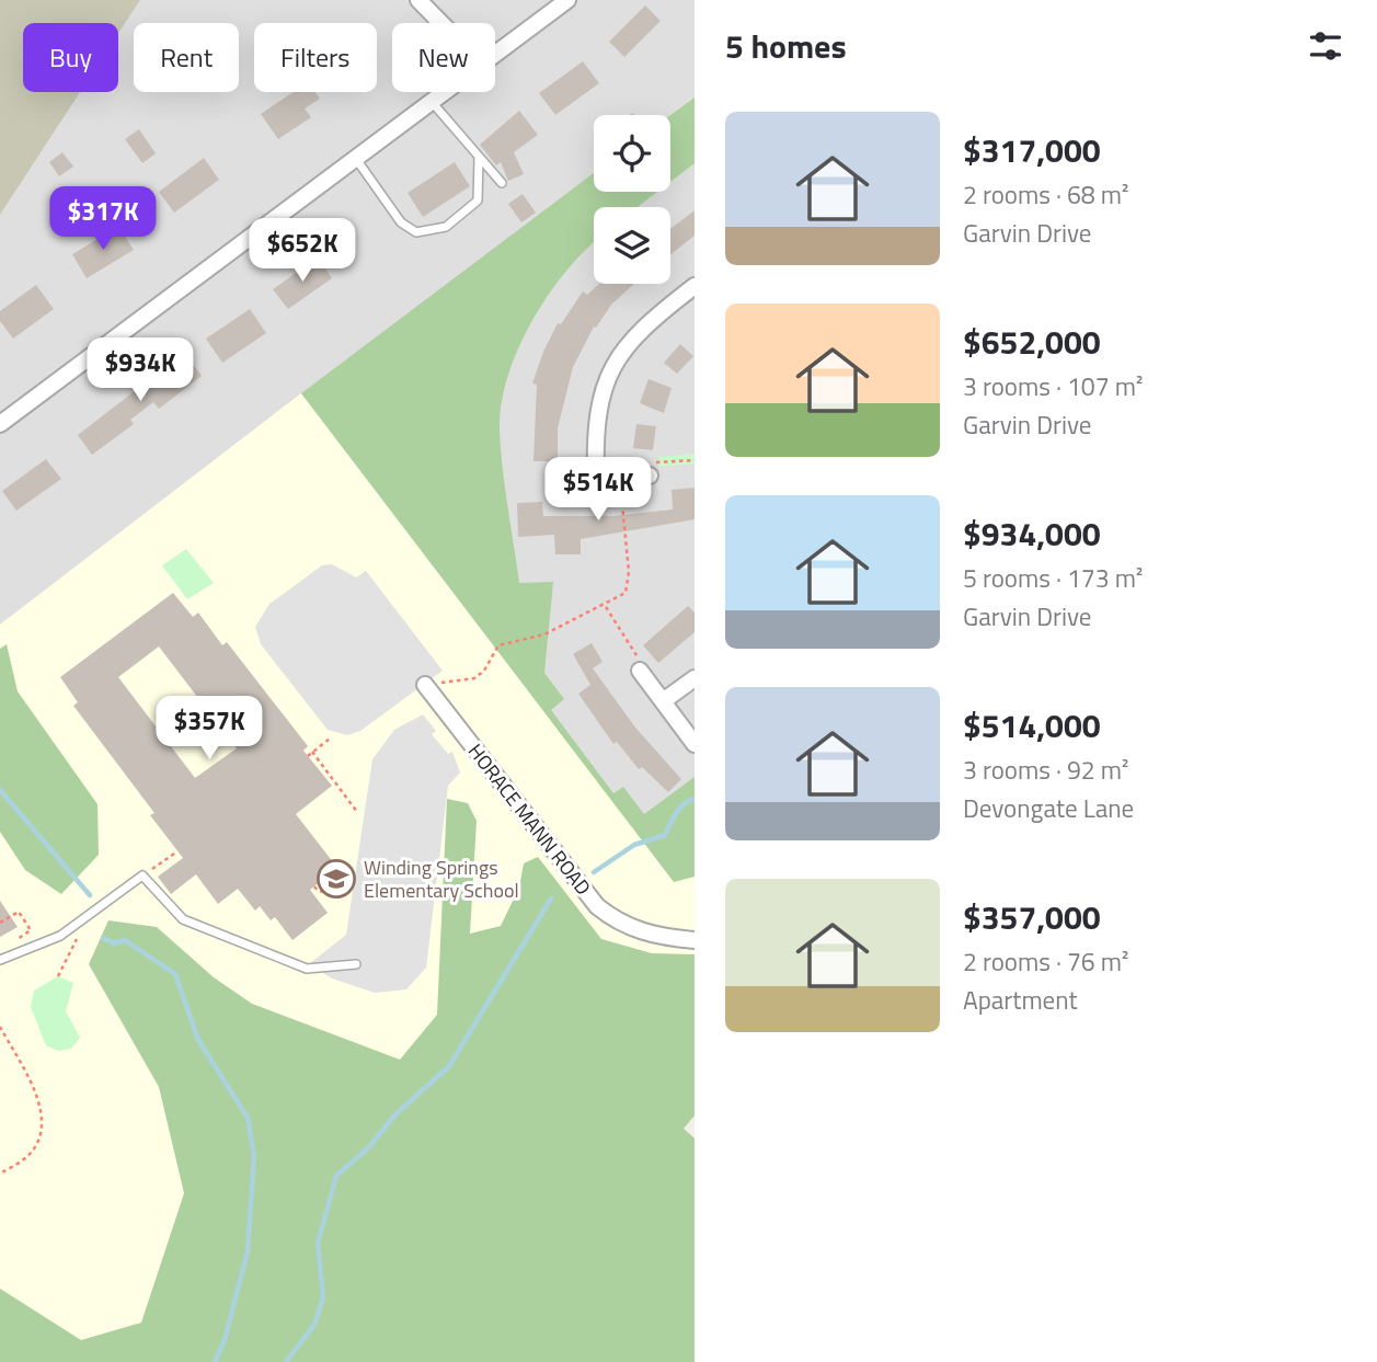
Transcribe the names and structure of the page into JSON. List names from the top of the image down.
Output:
{
  "streets": {
    "street": ["HORACE MANN ROAD"]
  },
  "places": {
    "school or university": ["Winding Springs Elementary School"]
  },
  "page": {
    "heading": "5 homes",
    "chip": [
      "Buy",
      "Rent",
      "Filters",
      "New"
    ],
    "list": [
      {
        "name": "$317,000",
        "note": "2 rooms · 68 m² · Garvin Drive"
      },
      {
        "name": "$652,000",
        "note": "3 rooms · 107 m² · Garvin Drive"
      },
      {
        "name": "$934,000",
        "note": "5 rooms · 173 m² · Garvin Drive"
      },
      {
        "name": "$514,000",
        "note": "3 rooms · 92 m² · Devongate Lane"
      },
      {
        "name": "$357,000",
        "note": "2 rooms · 76 m² · Apartment"
      }
    ],
    "price": [
      "$317K",
      "$652K",
      "$934K",
      "$514K",
      "$357K"
    ]
  }
}
